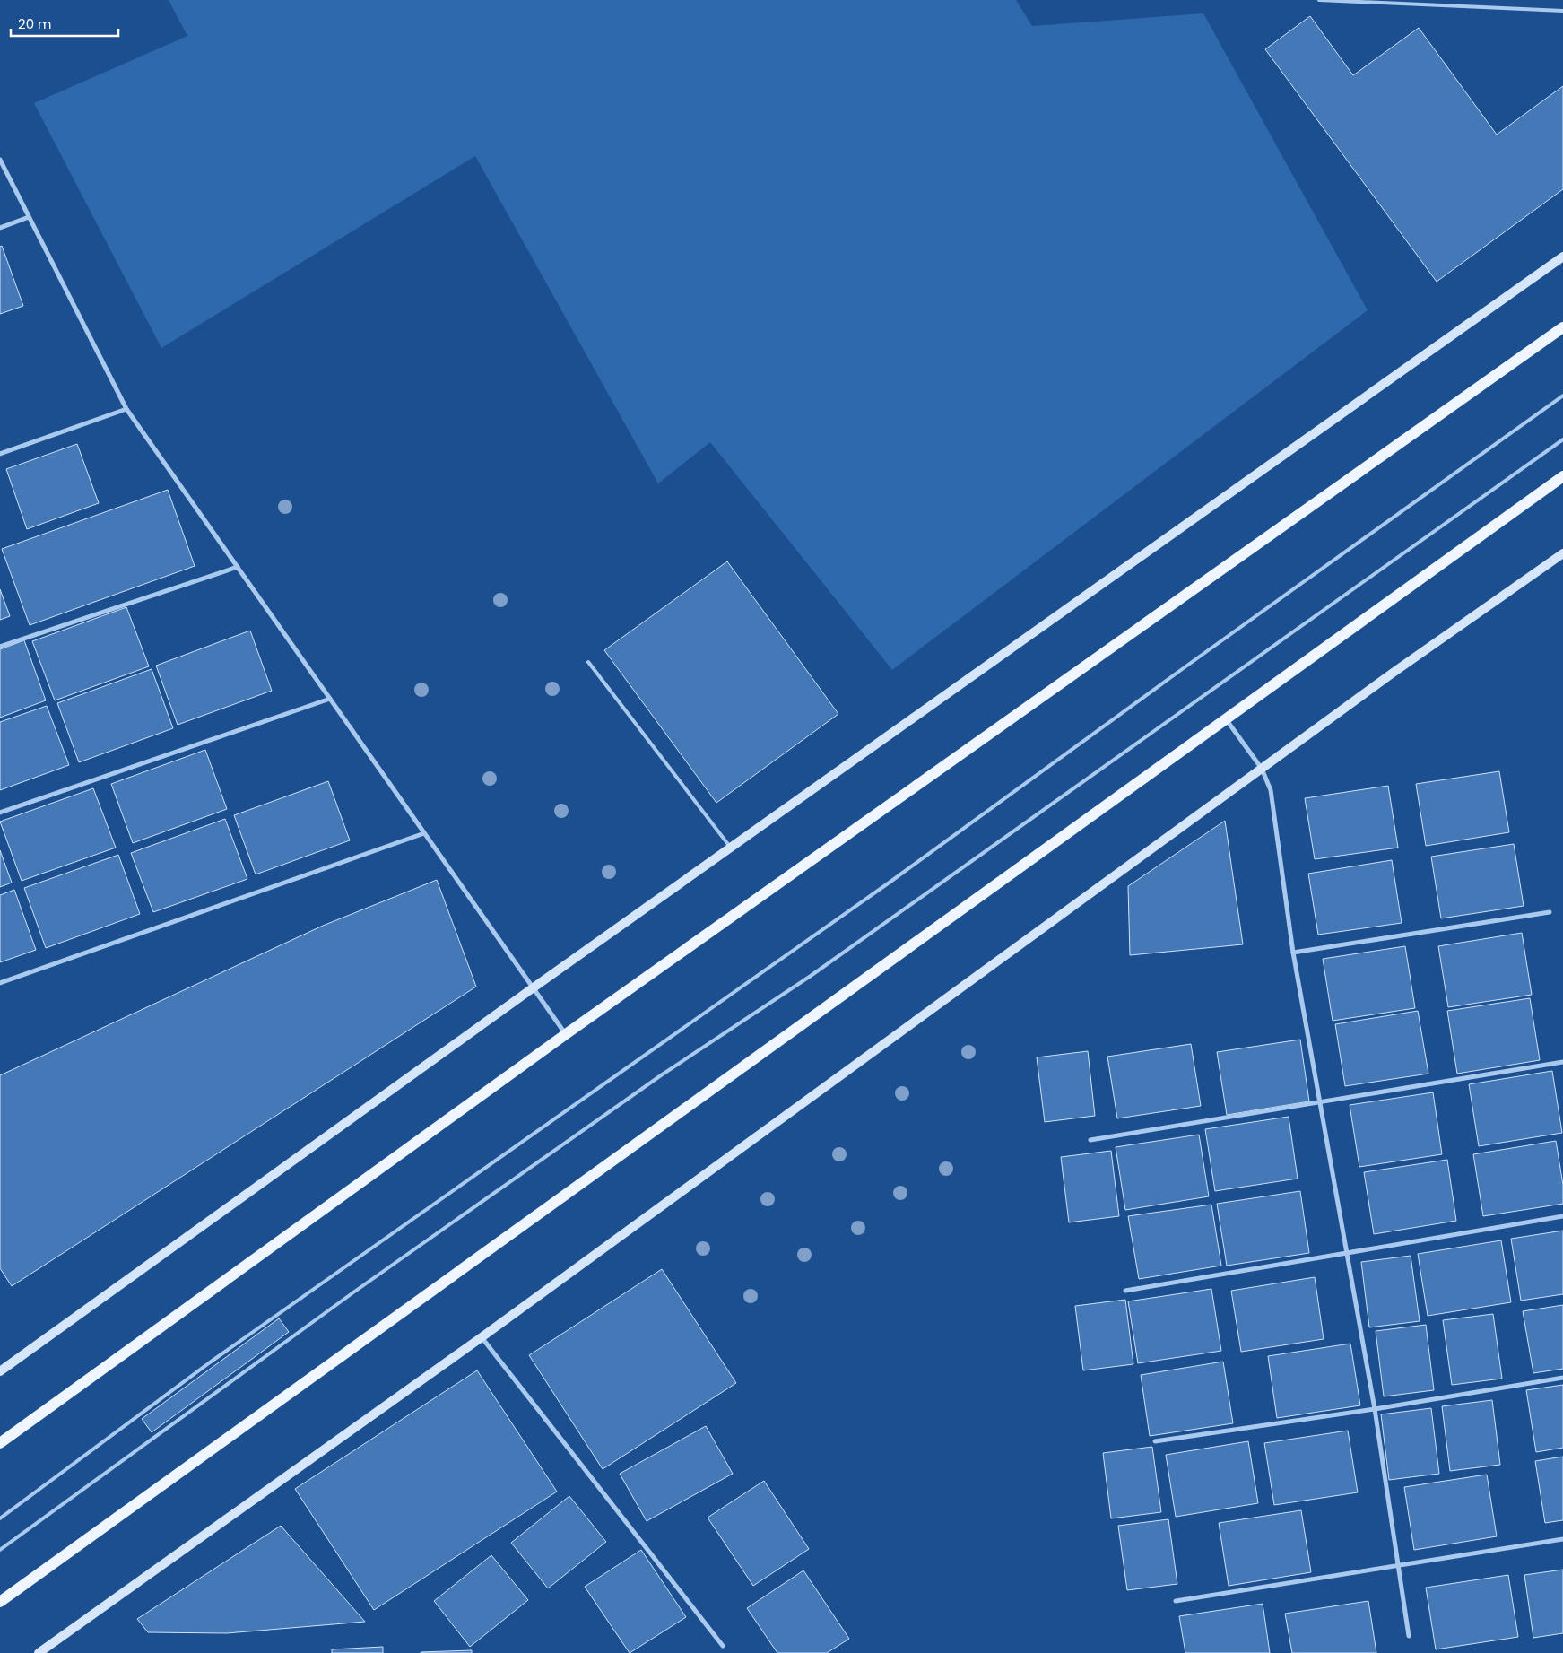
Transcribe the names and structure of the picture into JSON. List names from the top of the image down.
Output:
{
  "scale_bar": "20 m"
}
